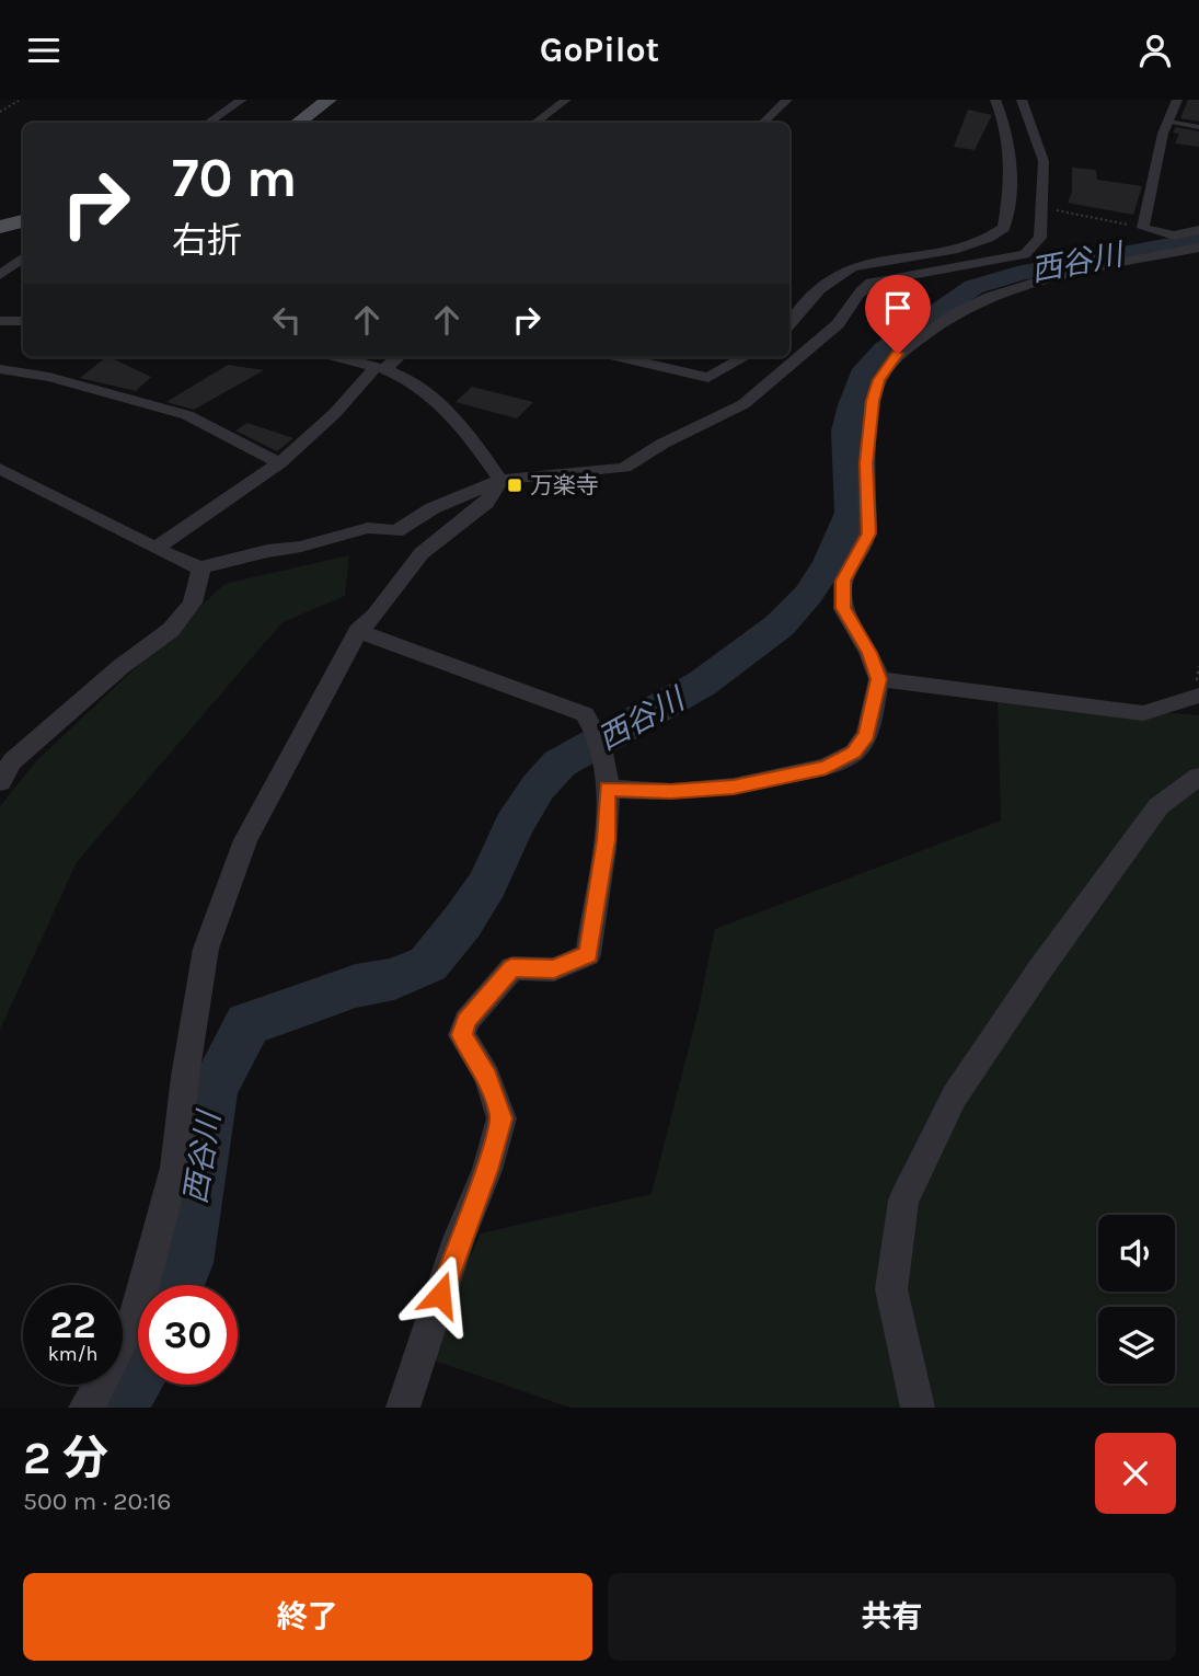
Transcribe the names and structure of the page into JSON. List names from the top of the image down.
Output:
{
  "water": ["西谷川"],
  "places": {
    "transit": ["万楽寺"]
  },
  "page": {
    "header": "GoPilot",
    "turn": ["70 m", "右折"],
    "speed": "22 km/h",
    "limit": "30",
    "heading": ["2 分", "500 m · 20:16"],
    "buttons": ["終了", "共有"]
  }
}
